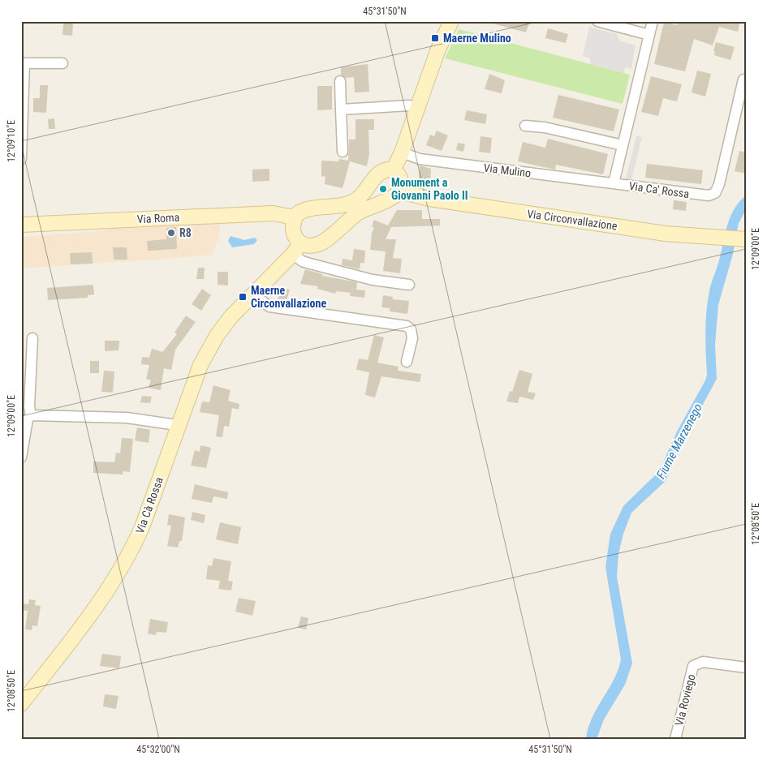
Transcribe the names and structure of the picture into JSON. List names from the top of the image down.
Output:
{
  "streets": {
    "main road": ["Via Roma", "Via Circonvallazione", "Via Cà Rossa"],
    "street": ["Via Mulino", "Via Ca' Rossa", "Via Roviego"]
  },
  "crossings": [
    ["Via Mulino", "Via Ca' Rossa"]
  ],
  "water": ["Fiume Marzenego"],
  "places": {
    "transit": ["Maerne Mulino", "Maerne Circonvallazione"],
    "other": ["Monument a Giovanni Paolo II", "R8"]
  },
  "coordinates": [
    "45°31'50\"N",
    "12°09'10\"E",
    "12°09'00\"E",
    "12°08'50\"E",
    "45°32'00\"N"
  ]
}
